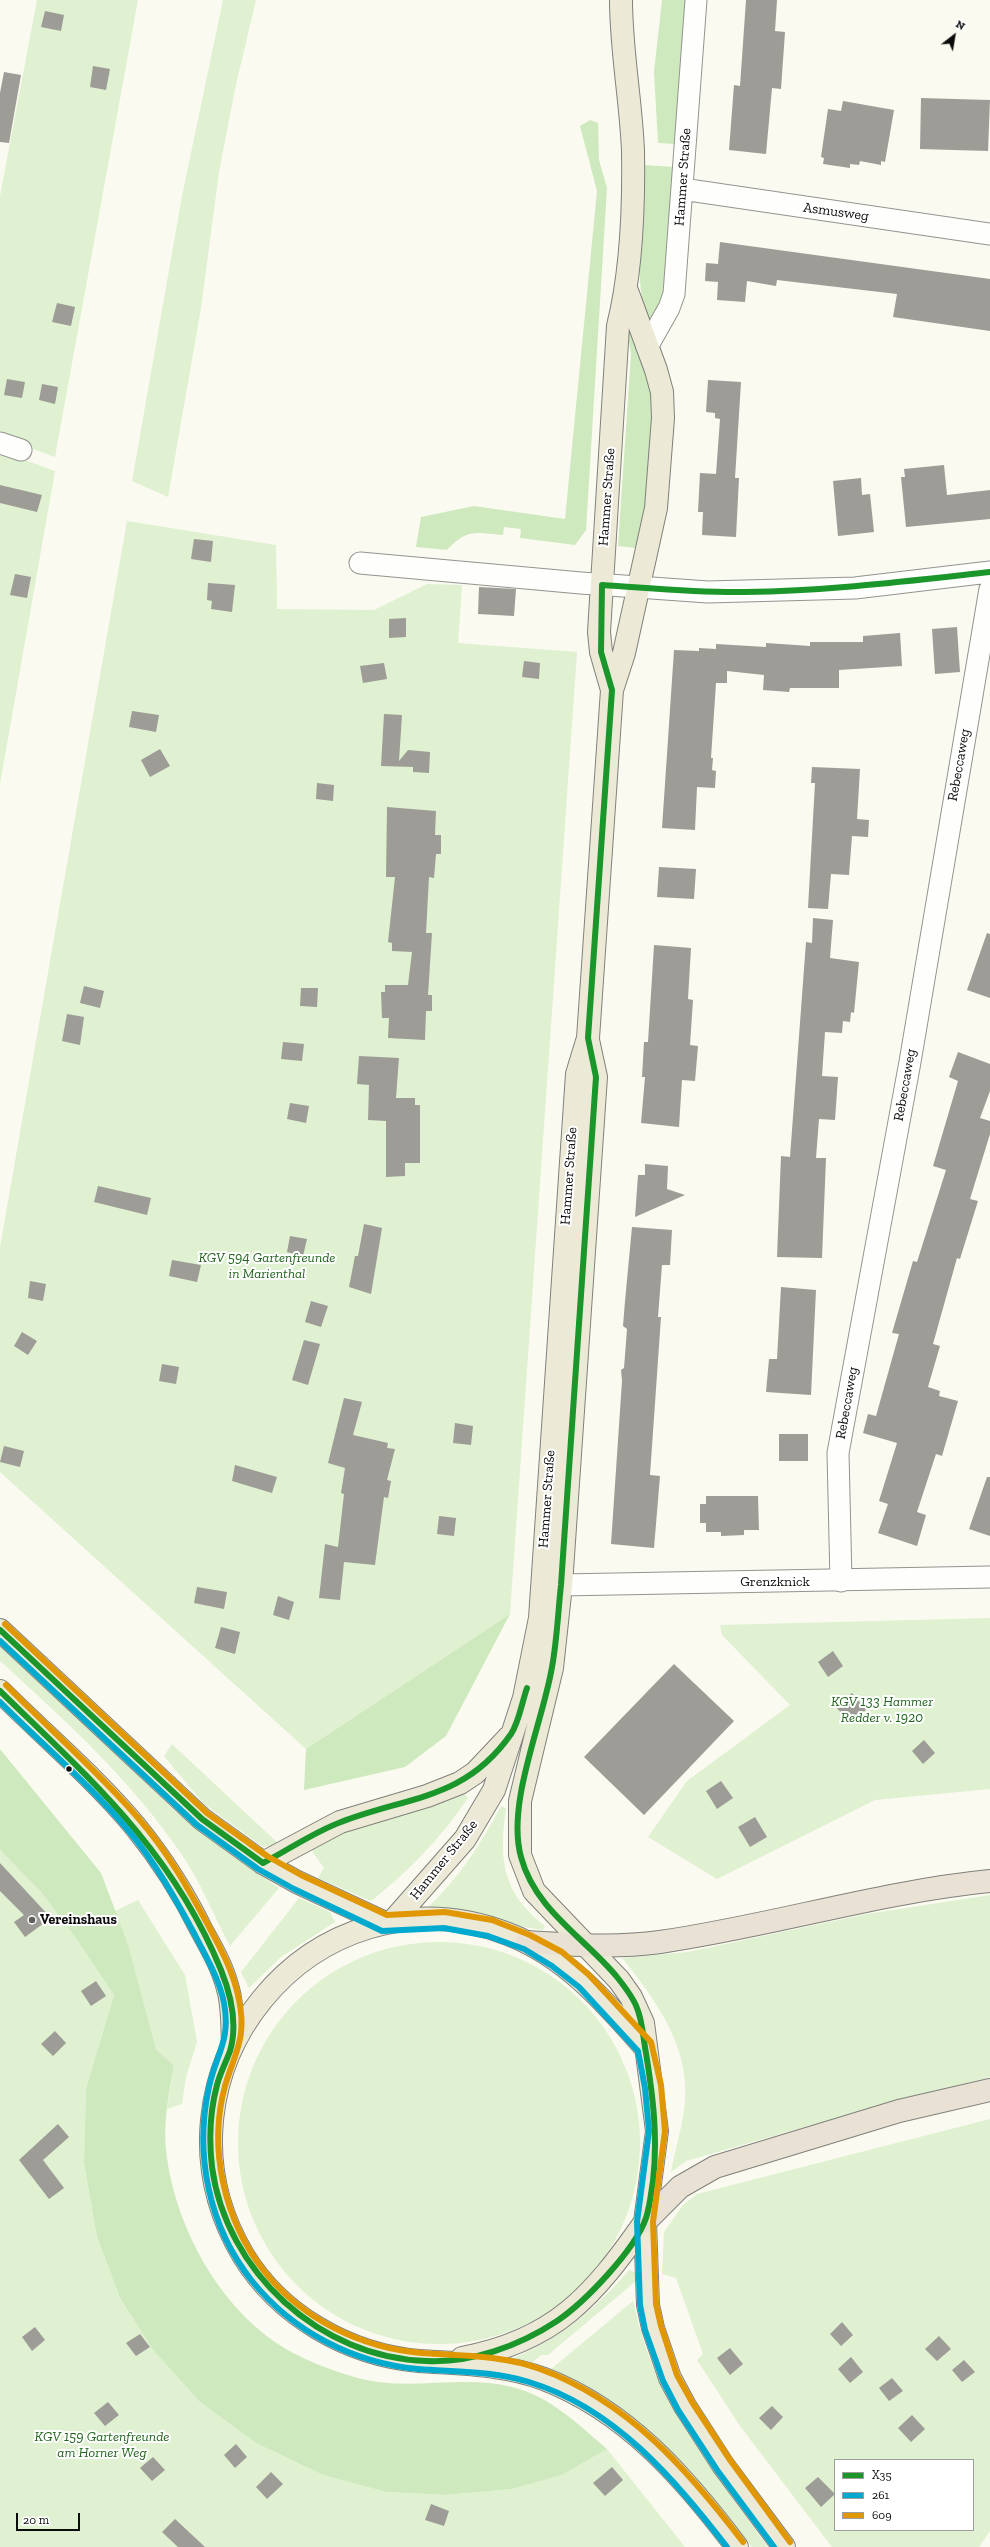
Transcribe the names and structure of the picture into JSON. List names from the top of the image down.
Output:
{
  "streets": {
    "main road": ["Hammer Straße"],
    "street": ["Asmusweg", "Rebeccaweg", "Grenzknick"]
  },
  "crossings": [
    ["Hammer Straße", "Asmusweg"],
    ["Hammer Straße", "Grenzknick"],
    ["Rebeccaweg", "Grenzknick"]
  ],
  "parks": ["KGV 594 Gartenfreunde in Marienthal", "KGV 133 Hammer Redder v. 1920", "KGV 159 Gartenfreunde am Horner Weg"],
  "places": ["Vereinshaus"],
  "lines": ["transit line X35", "transit line 609", "transit line 261"],
  "legend": ["X35", "261", "609"],
  "scale_bar": "20 m",
  "north": "top right"
}
